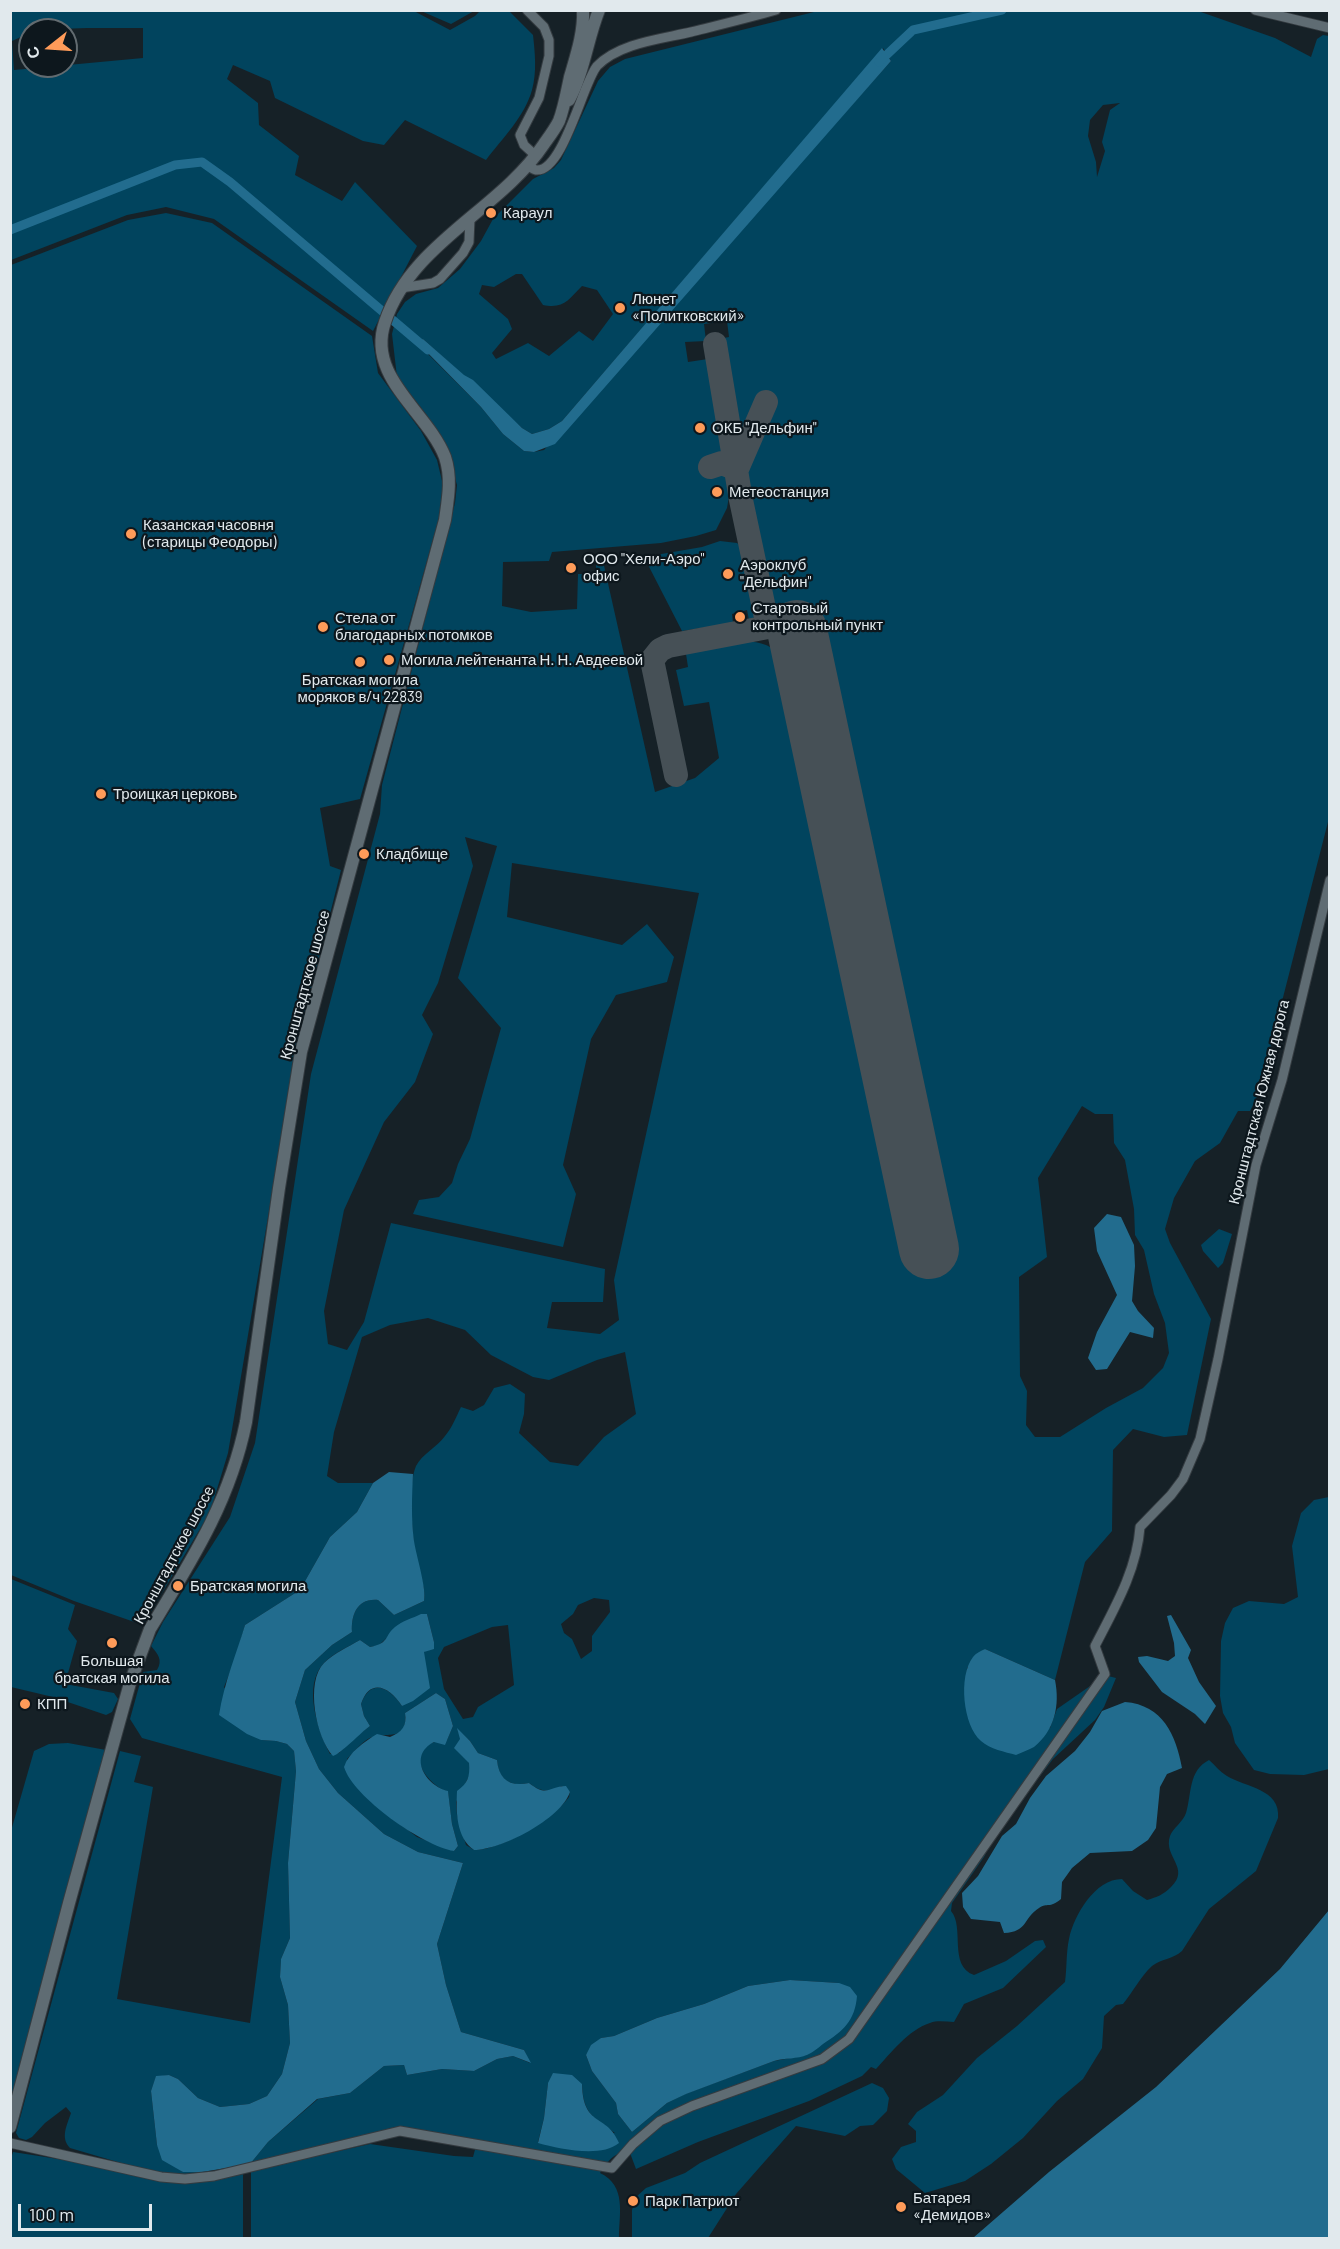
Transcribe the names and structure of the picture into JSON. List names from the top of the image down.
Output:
{
  "streets": {
    "street": ["Кронштадтское шоссе", "Кронштадтская Южная дорога"]
  },
  "places": [
    "Караул",
    "Люнет «Политковский»",
    "ОКБ \"Дельфин\"",
    "Метеостанция",
    "Казанская часовня (старицы Феодоры)",
    "ООО \"Хели-Аэро\" офис",
    "Аэроклуб \"Дельфин\"",
    "Стартовый контрольный пункт",
    "Стела от благодарных потомков",
    "Могила лейтенанта Н. Н. Авдеевой",
    "Братская могила моряков в/ч 22839",
    "Троицкая церковь",
    "Кладбище",
    "Братская могила",
    "Большая братская могила",
    "КПП",
    "Парк Патриот",
    "Батарея «Демидов»"
  ],
  "scale_bar": "100 m",
  "north": "left"
}
